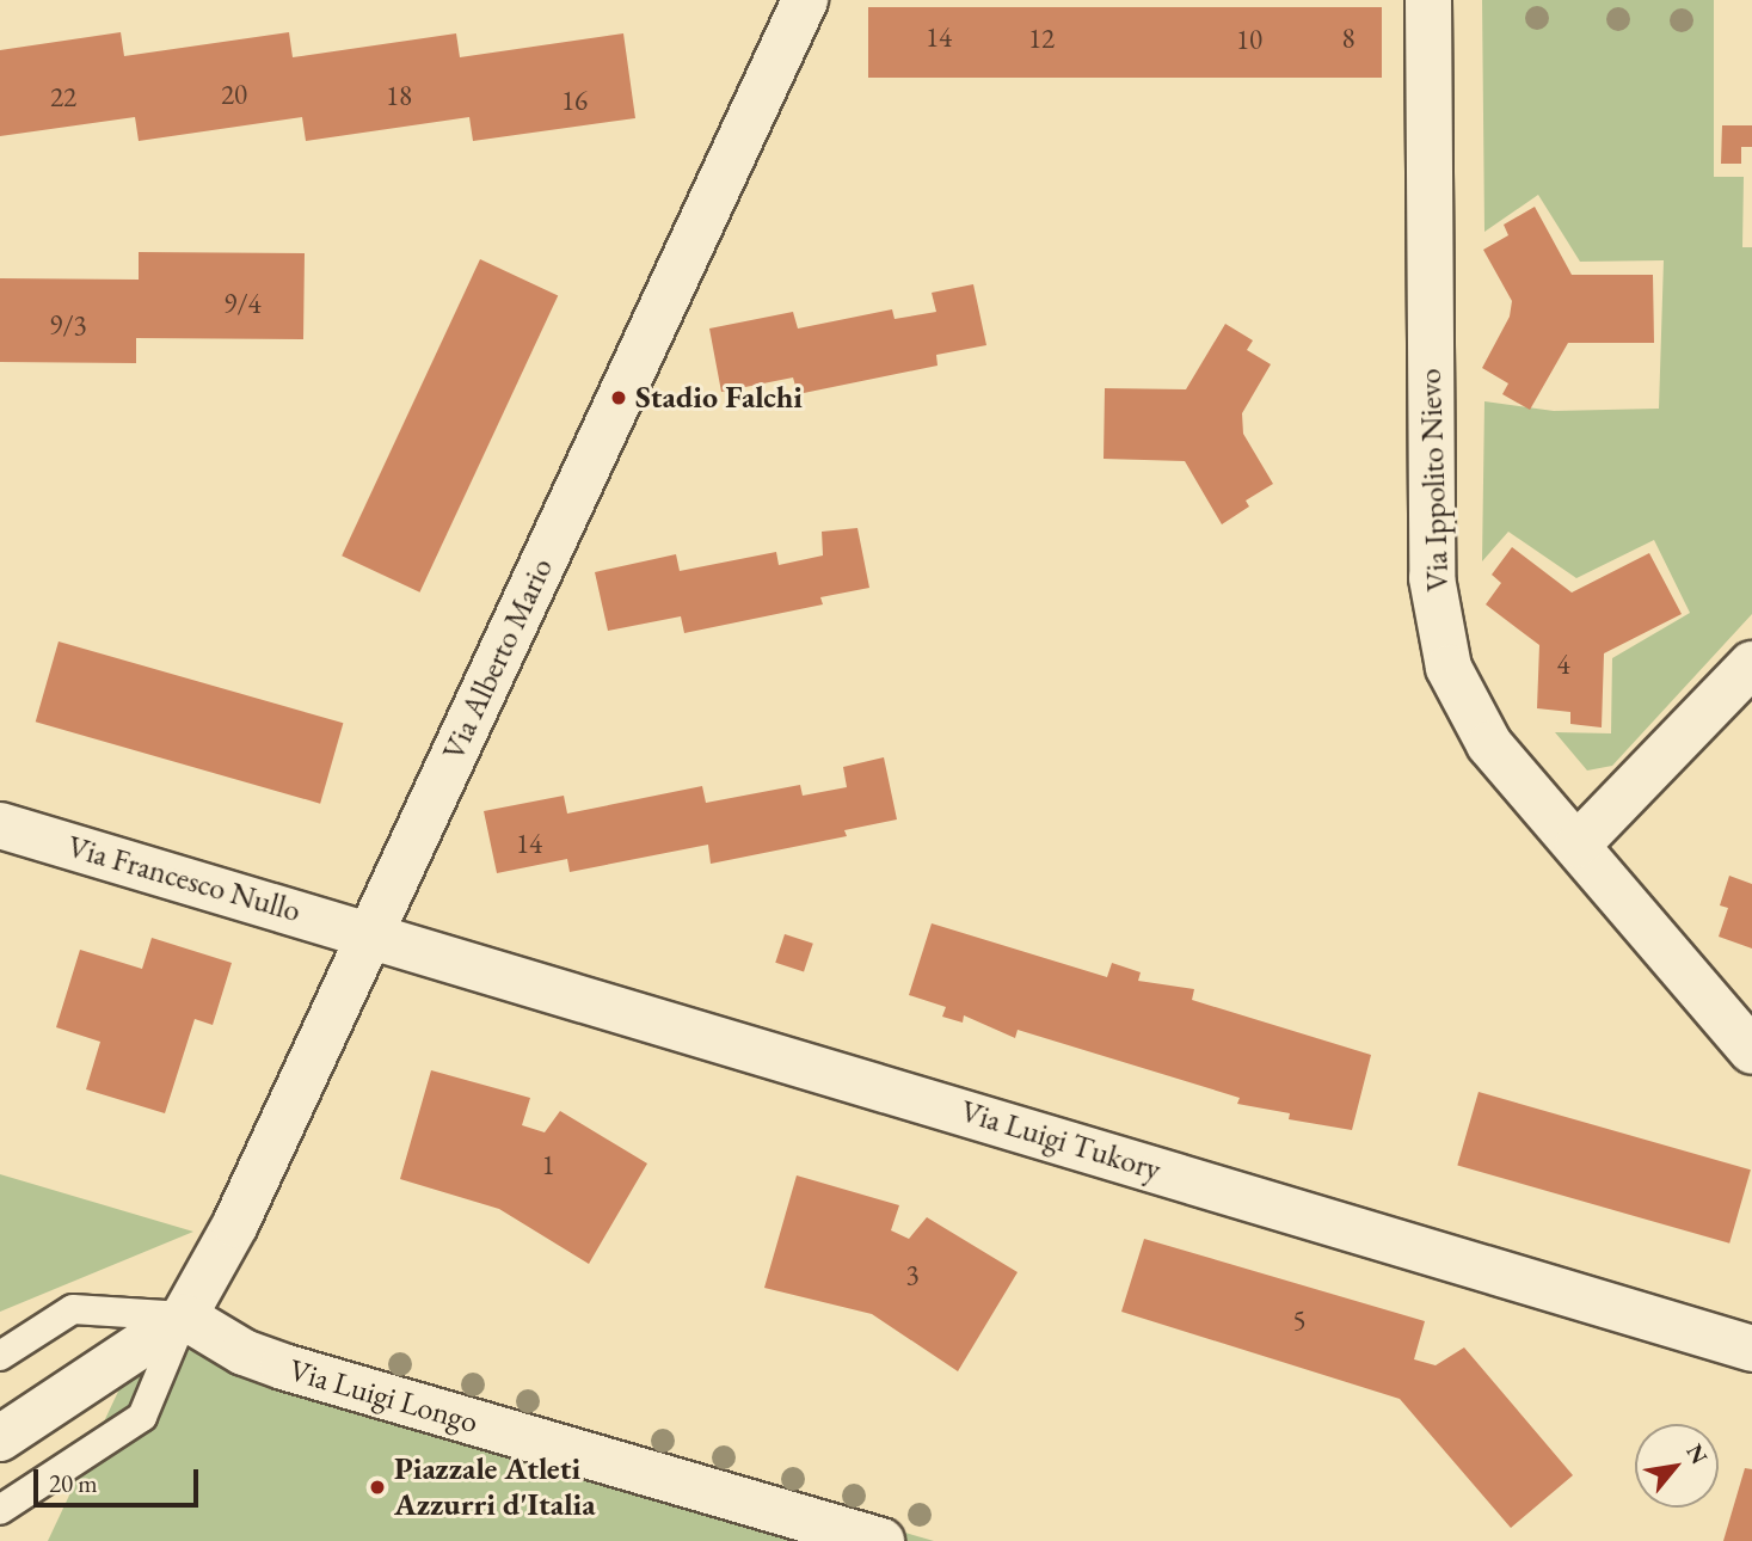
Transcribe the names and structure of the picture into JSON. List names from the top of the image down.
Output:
{
  "streets": {
    "street": [
      "Via Ippolito Nievo",
      "Via Alberto Mario",
      "Via Francesco Nullo",
      "Via Luigi Tukory",
      "Via Luigi Longo"
    ]
  },
  "crossings": [
    ["Via Alberto Mario", "Via Francesco Nullo"],
    ["Via Alberto Mario", "Via Luigi Tukory"],
    ["Via Alberto Mario", "Via Luigi Longo"],
    ["Via Francesco Nullo", "Via Luigi Tukory"]
  ],
  "places": ["Stadio Falchi", "Piazzale Atleti Azzurri d'Italia"],
  "house_numbers": [
    "14",
    "12",
    "8",
    "10",
    "20",
    "18",
    "22",
    "16",
    "9/4",
    "9/3",
    "4",
    "14",
    "1",
    "3",
    "5"
  ],
  "scale_bar": "20 m",
  "north": "top right"
}
